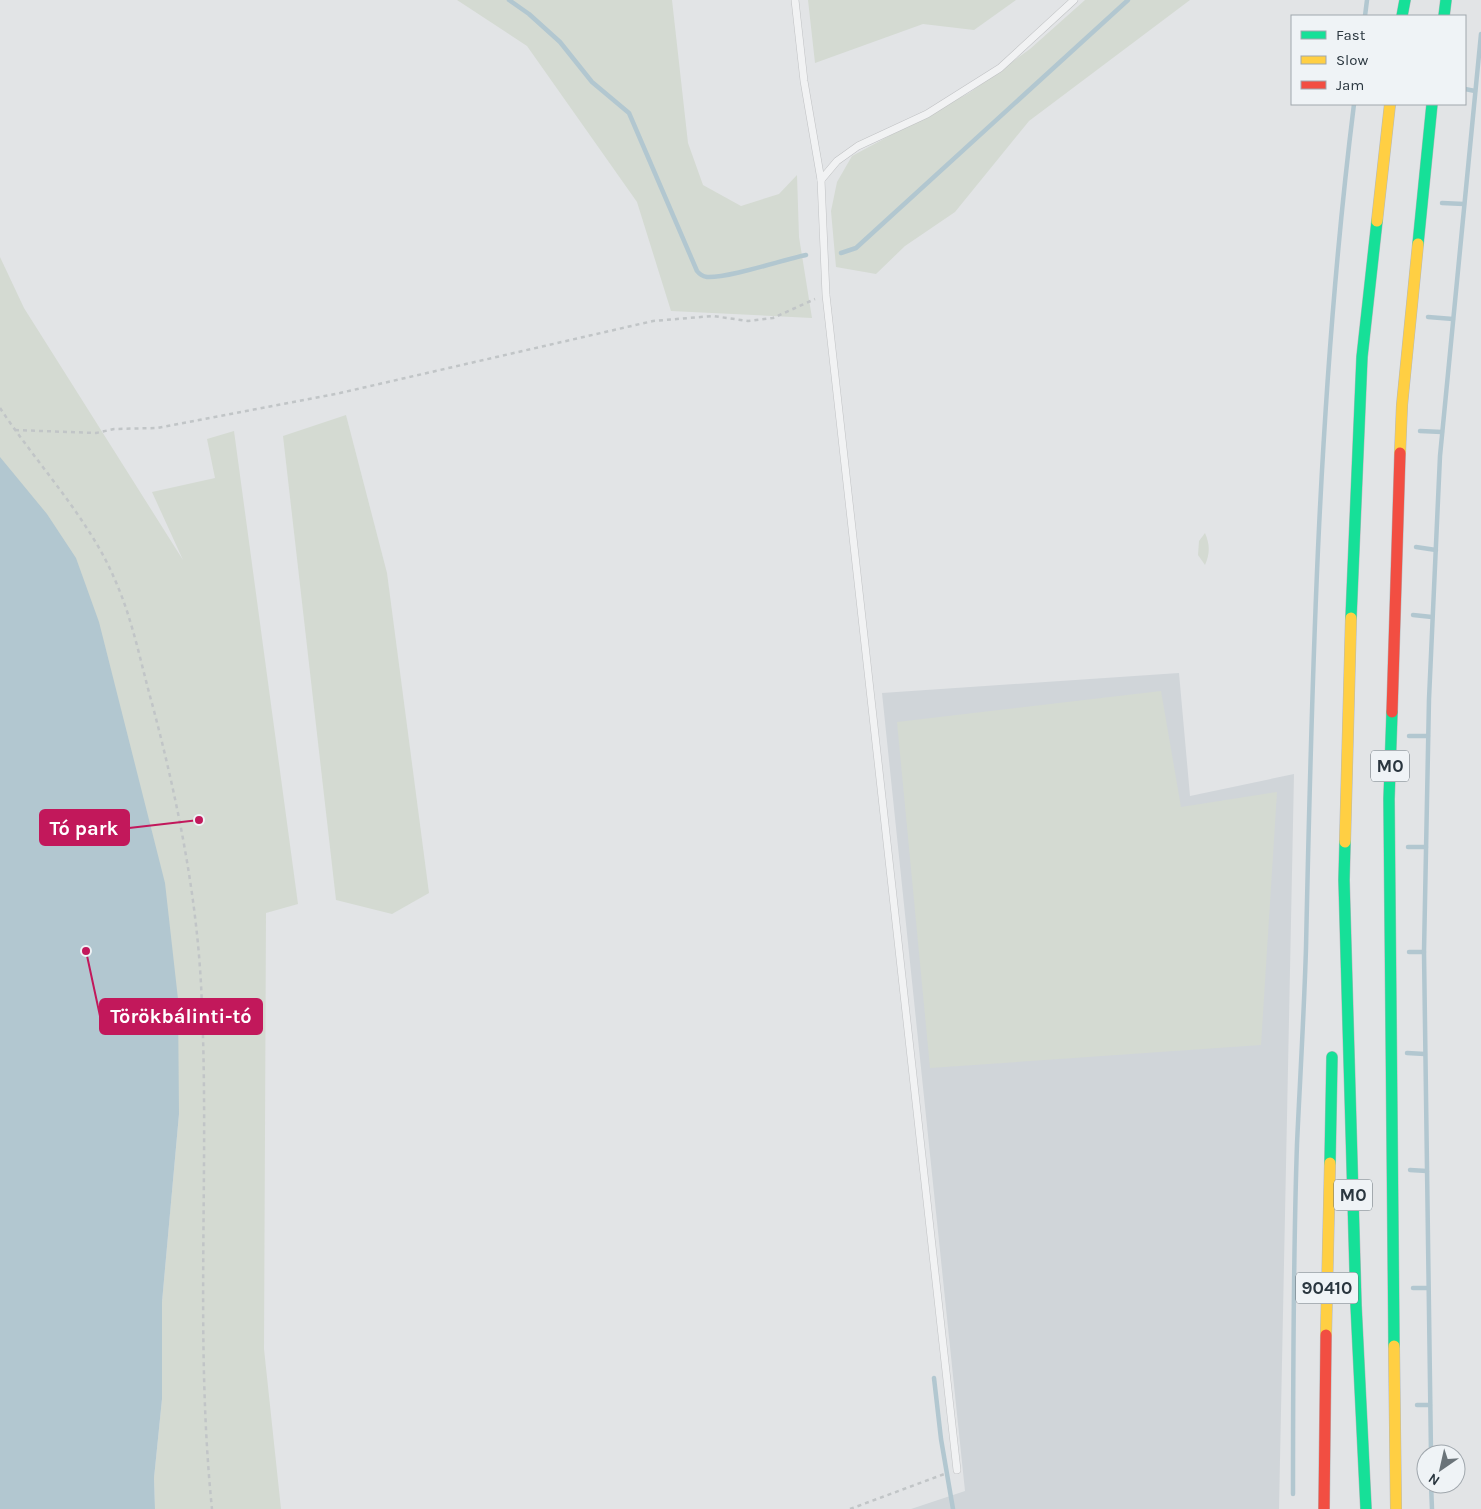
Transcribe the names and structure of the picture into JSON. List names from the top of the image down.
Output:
{
  "streets": {
    "highway": ["M0", "90410"]
  },
  "places": ["Tó park", "Törökbálinti-tó"],
  "legend": ["Fast", "Slow", "Jam"],
  "north": "bottom left"
}
